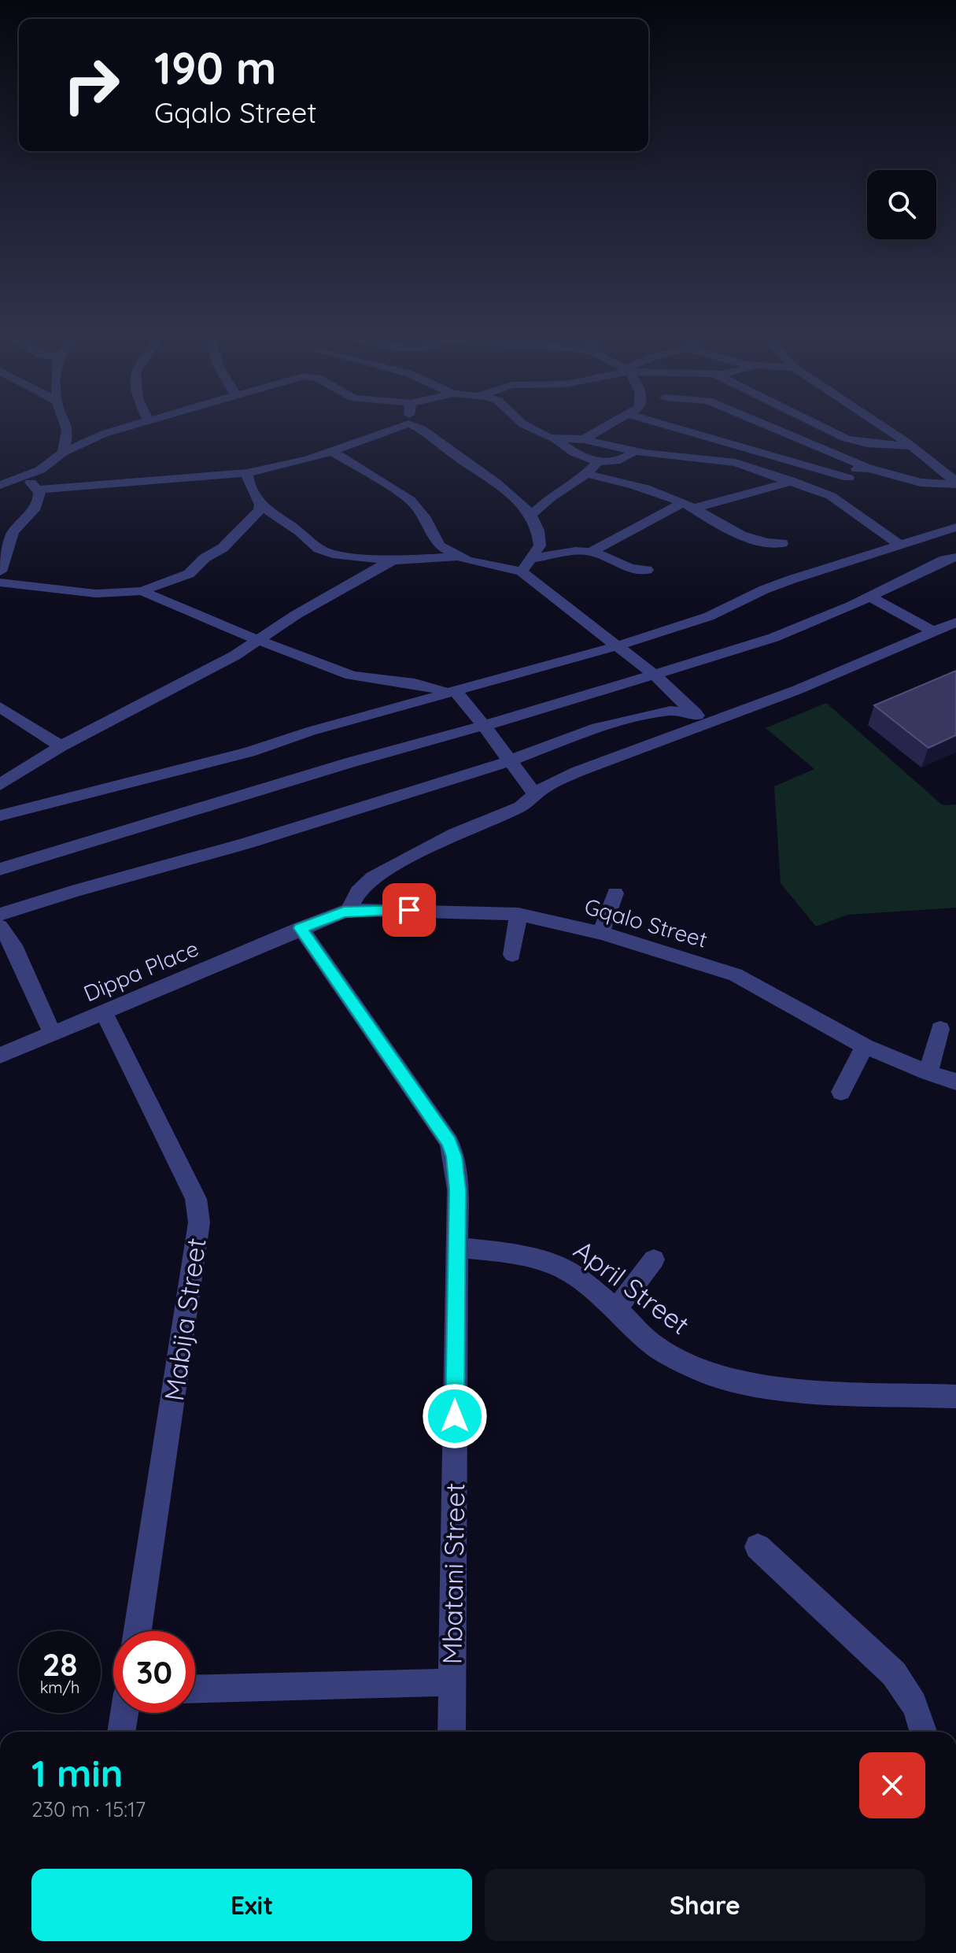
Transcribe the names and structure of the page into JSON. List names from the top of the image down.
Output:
{
  "streets": {
    "street": [
      "Gqalo Street",
      "Dippa Place",
      "April Street",
      "Mabija Street",
      "Mbatani Street"
    ]
  },
  "crossings": [
    ["Gqalo Street", "Dippa Place"],
    ["Gqalo Street", "Mbatani Street"],
    ["Dippa Place", "Mabija Street"],
    ["Dippa Place", "Mbatani Street"],
    ["April Street", "Mbatani Street"]
  ],
  "page": {
    "turn": ["190 m", "Gqalo Street"],
    "speed": "28 km/h",
    "limit": "30",
    "heading": ["1 min", "230 m · 15:17"],
    "buttons": ["Exit", "Share"]
  }
}
